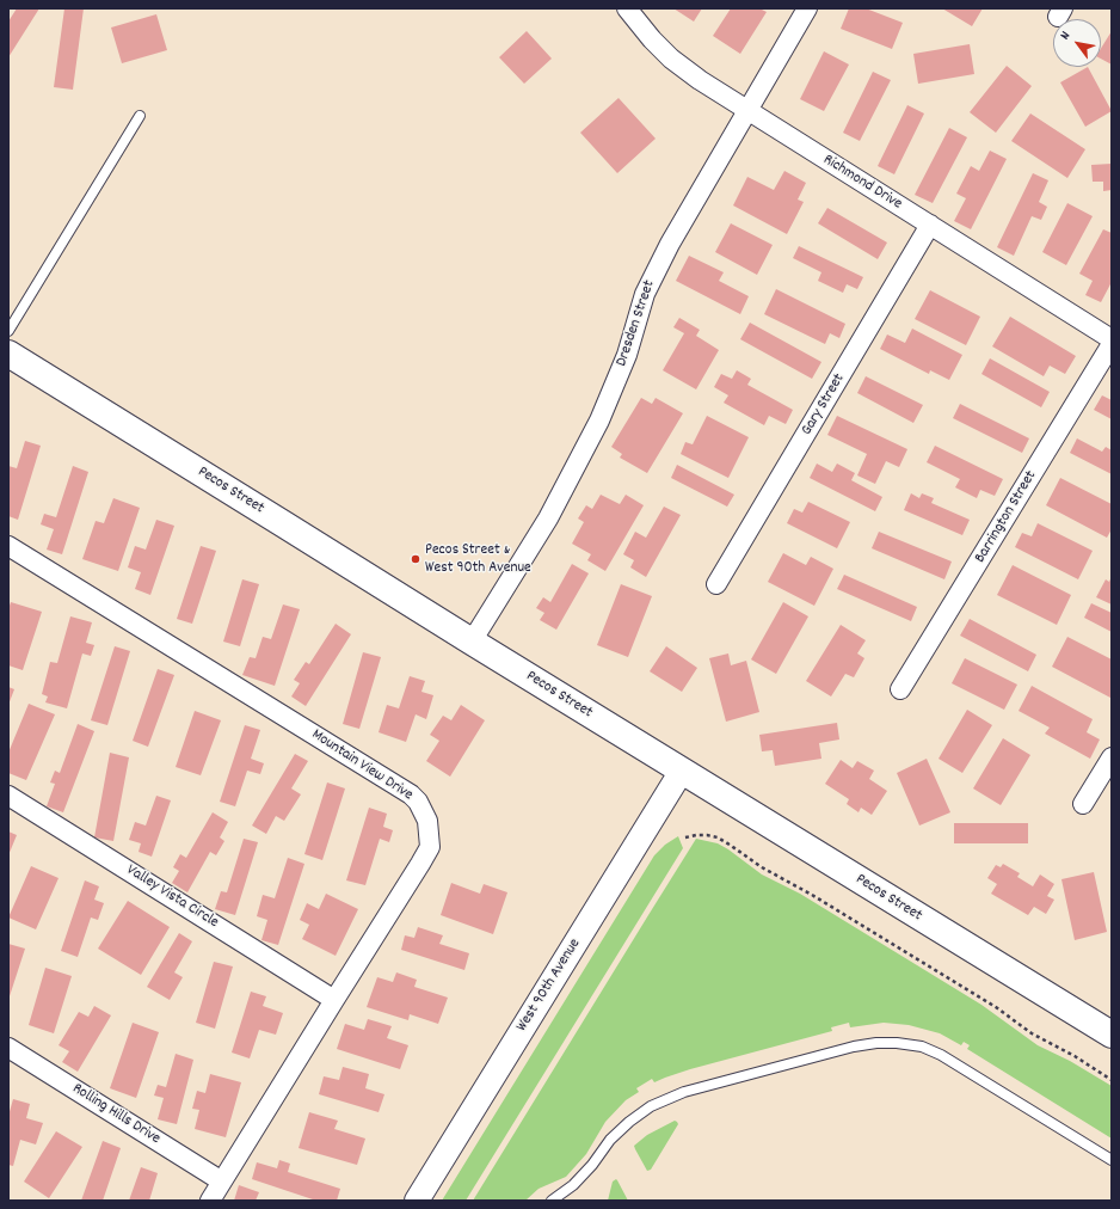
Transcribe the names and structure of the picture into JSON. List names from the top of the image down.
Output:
{
  "streets": {
    "main road": ["Pecos Street"],
    "street": [
      "Richmond Drive",
      "Dresden Street",
      "Gary Street",
      "Barrington Street",
      "Mountain View Drive",
      "Valley Vista Circle",
      "West 90th Avenue",
      "Rolling Hills Drive"
    ]
  },
  "crossings": [
    ["Richmond Drive", "Dresden Street"],
    ["Richmond Drive", "Gary Street"],
    ["Dresden Street", "Pecos Street"],
    ["Pecos Street", "West 90th Avenue"],
    ["Mountain View Drive", "Valley Vista Circle"],
    ["Mountain View Drive", "Rolling Hills Drive"]
  ],
  "places": ["Pecos Street & West 90th Avenue"],
  "north": "top left"
}
